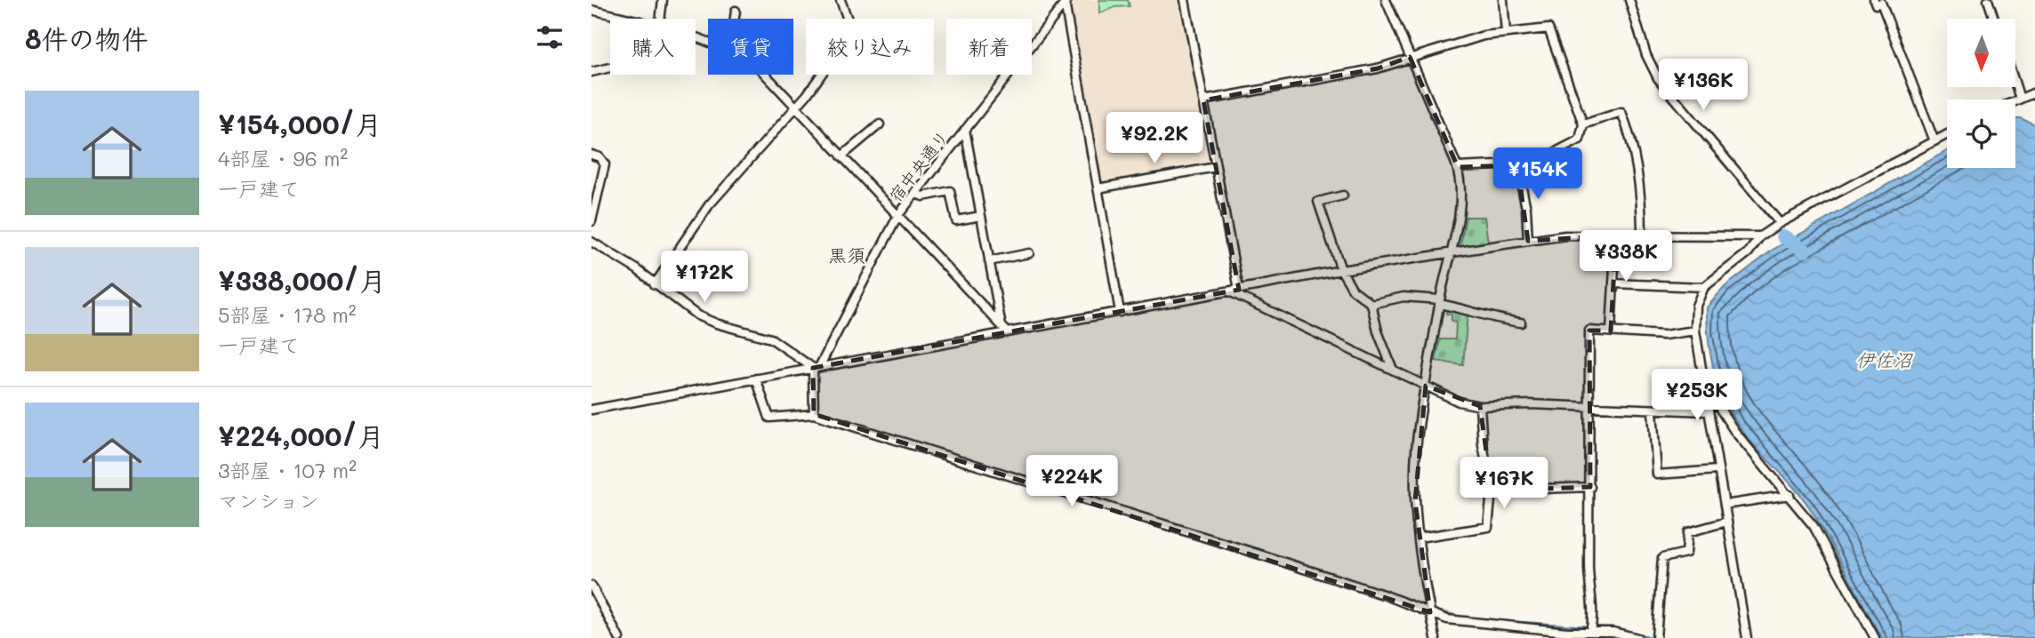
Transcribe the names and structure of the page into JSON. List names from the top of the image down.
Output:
{
  "streets": {
    "street": ["宿中央通り"]
  },
  "districts": ["黒須"],
  "water": ["伊佐沼"],
  "north": "bottom",
  "page": {
    "heading": "8件の物件",
    "chip": [
      "購入",
      "賃貸",
      "絞り込み",
      "新着"
    ],
    "price": [
      "¥136K",
      "¥92.2K",
      "¥154K",
      "¥338K",
      "¥172K",
      "¥253K",
      "¥224K",
      "¥167K"
    ],
    "list": [
      {
        "name": "¥154,000/月",
        "note": "4部屋 · 96 m² · 一戸建て"
      },
      {
        "name": "¥338,000/月",
        "note": "5部屋 · 178 m² · 一戸建て"
      },
      {
        "name": "¥224,000/月",
        "note": "3部屋 · 107 m² · マンション"
      }
    ]
  }
}
